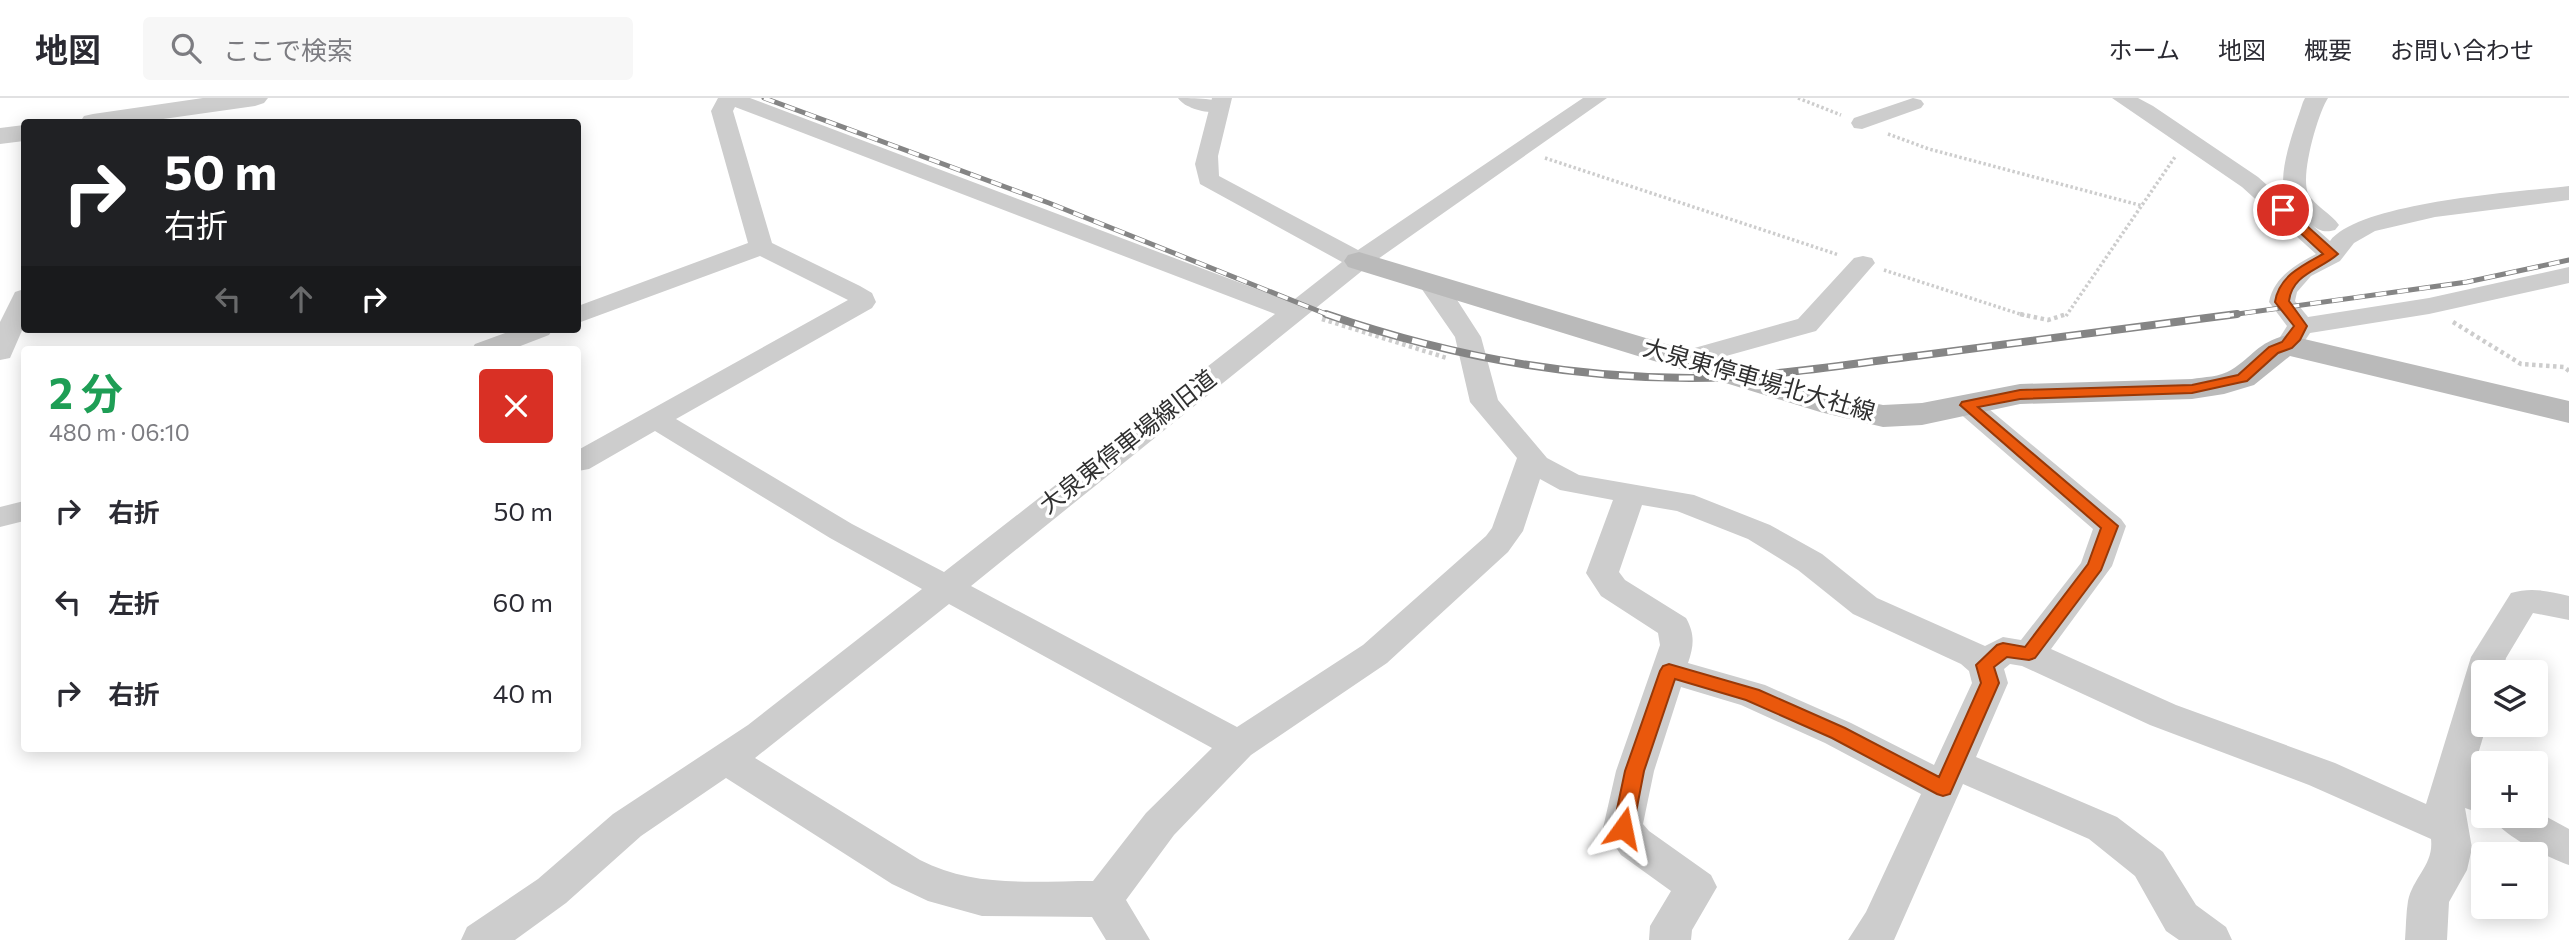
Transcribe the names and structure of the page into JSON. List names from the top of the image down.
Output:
{
  "streets": {
    "main road": ["大泉東停車場北大社線"],
    "street": ["大泉東停車場線旧道"]
  },
  "crossings": [
    ["大泉東停車場北大社線", "大泉東停車場線旧道"]
  ],
  "page": {
    "header": "地図",
    "search": "ここで検索",
    "nav": [
      "ホーム",
      "地図",
      "概要",
      "お問い合わせ"
    ],
    "turn": ["50 m", "右折"],
    "heading": ["2 分", "480 m · 06:10"],
    "list": [
      {
        "name": "右折",
        "value": "50 m"
      },
      {
        "name": "左折",
        "value": "60 m"
      },
      {
        "name": "右折",
        "value": "40 m"
      }
    ],
    "map_buttons": ["+", "−"]
  }
}
